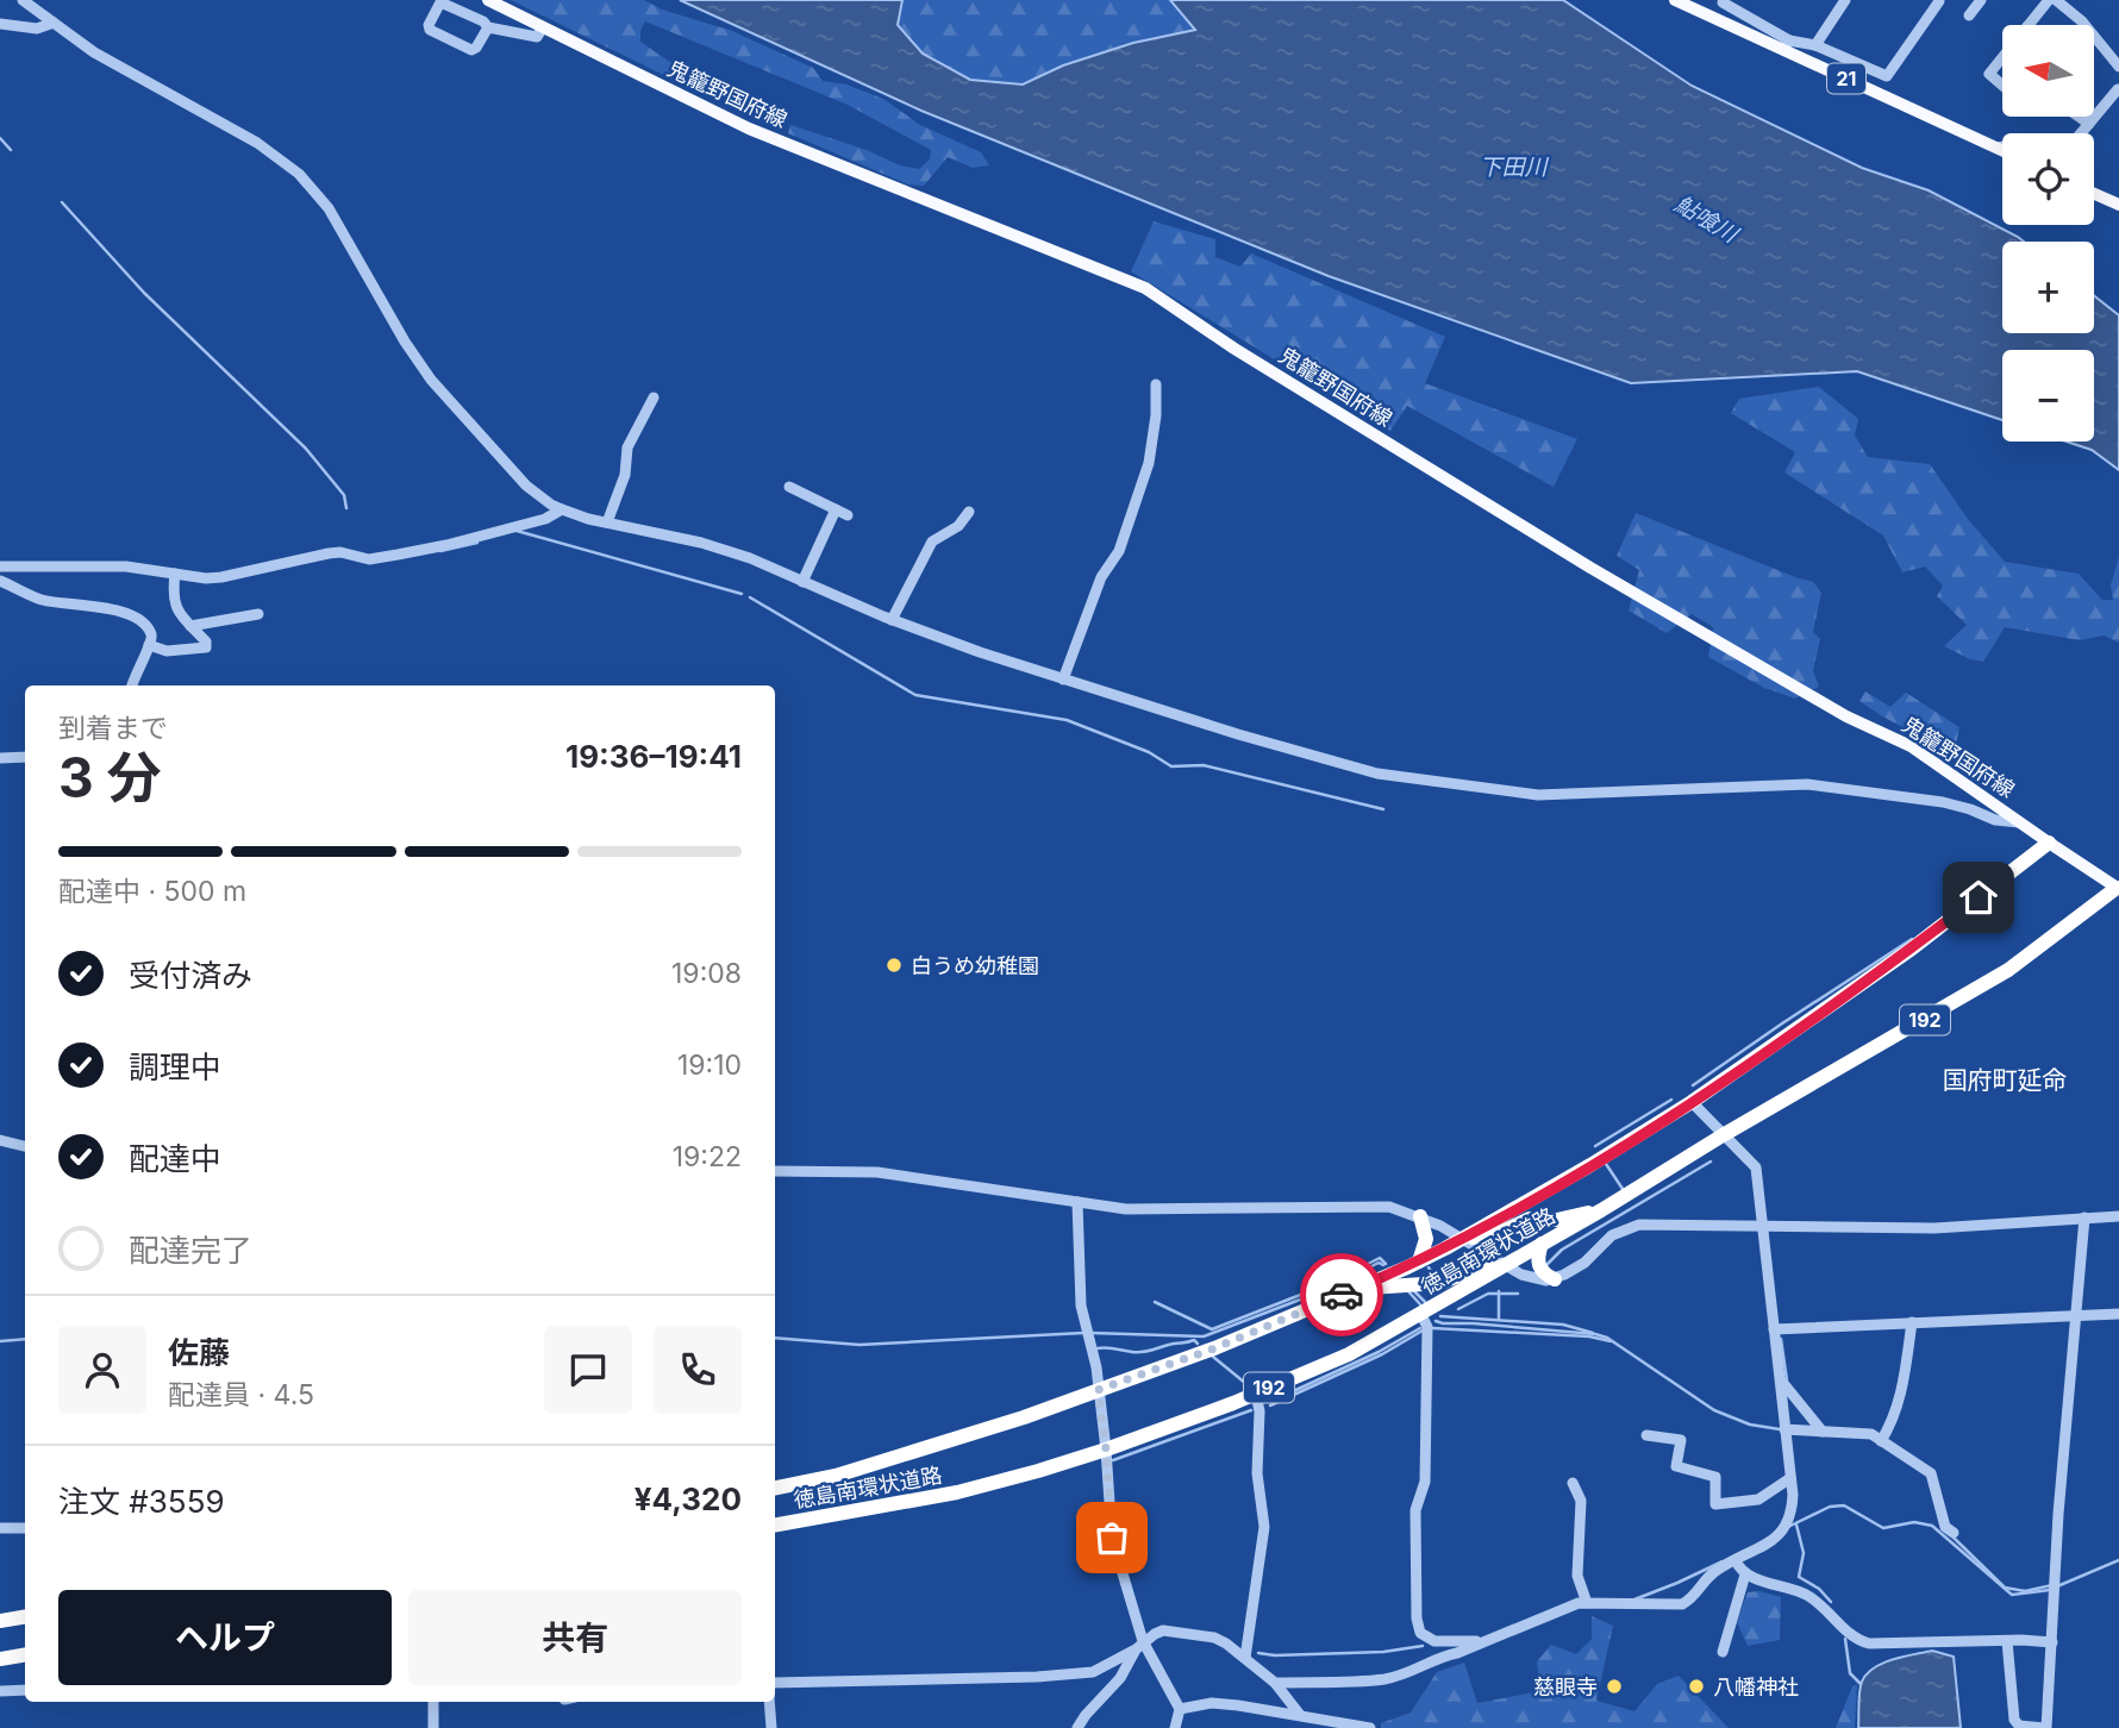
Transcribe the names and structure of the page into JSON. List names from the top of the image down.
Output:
{
  "streets": {
    "highway": ["192", "徳島南環状道路"],
    "main road": ["21", "鬼籠野国府線"]
  },
  "crossings": [
    ["鬼籠野国府線", "徳島南環状道路"]
  ],
  "districts": ["国府町延命"],
  "water": ["下田川", "鮎喰川"],
  "places": ["白うめ幼稚園", "慈眼寺", "八幡神社"],
  "north": "left",
  "page": {
    "map_buttons": ["+", "−"],
    "heading": ["3 分", "到着まで", "19:36–19:41"],
    "panel": [
      "佐藤",
      "配達員 · 4.5",
      "注文 #3559",
      "¥4,320"
    ],
    "bar": "配達中 · 500 m",
    "list": [
      ["受付済み", "19:08"],
      ["調理中", "19:10"],
      ["配達中", "19:22"],
      "配達完了"
    ],
    "buttons": ["ヘルプ", "共有"]
  }
}
